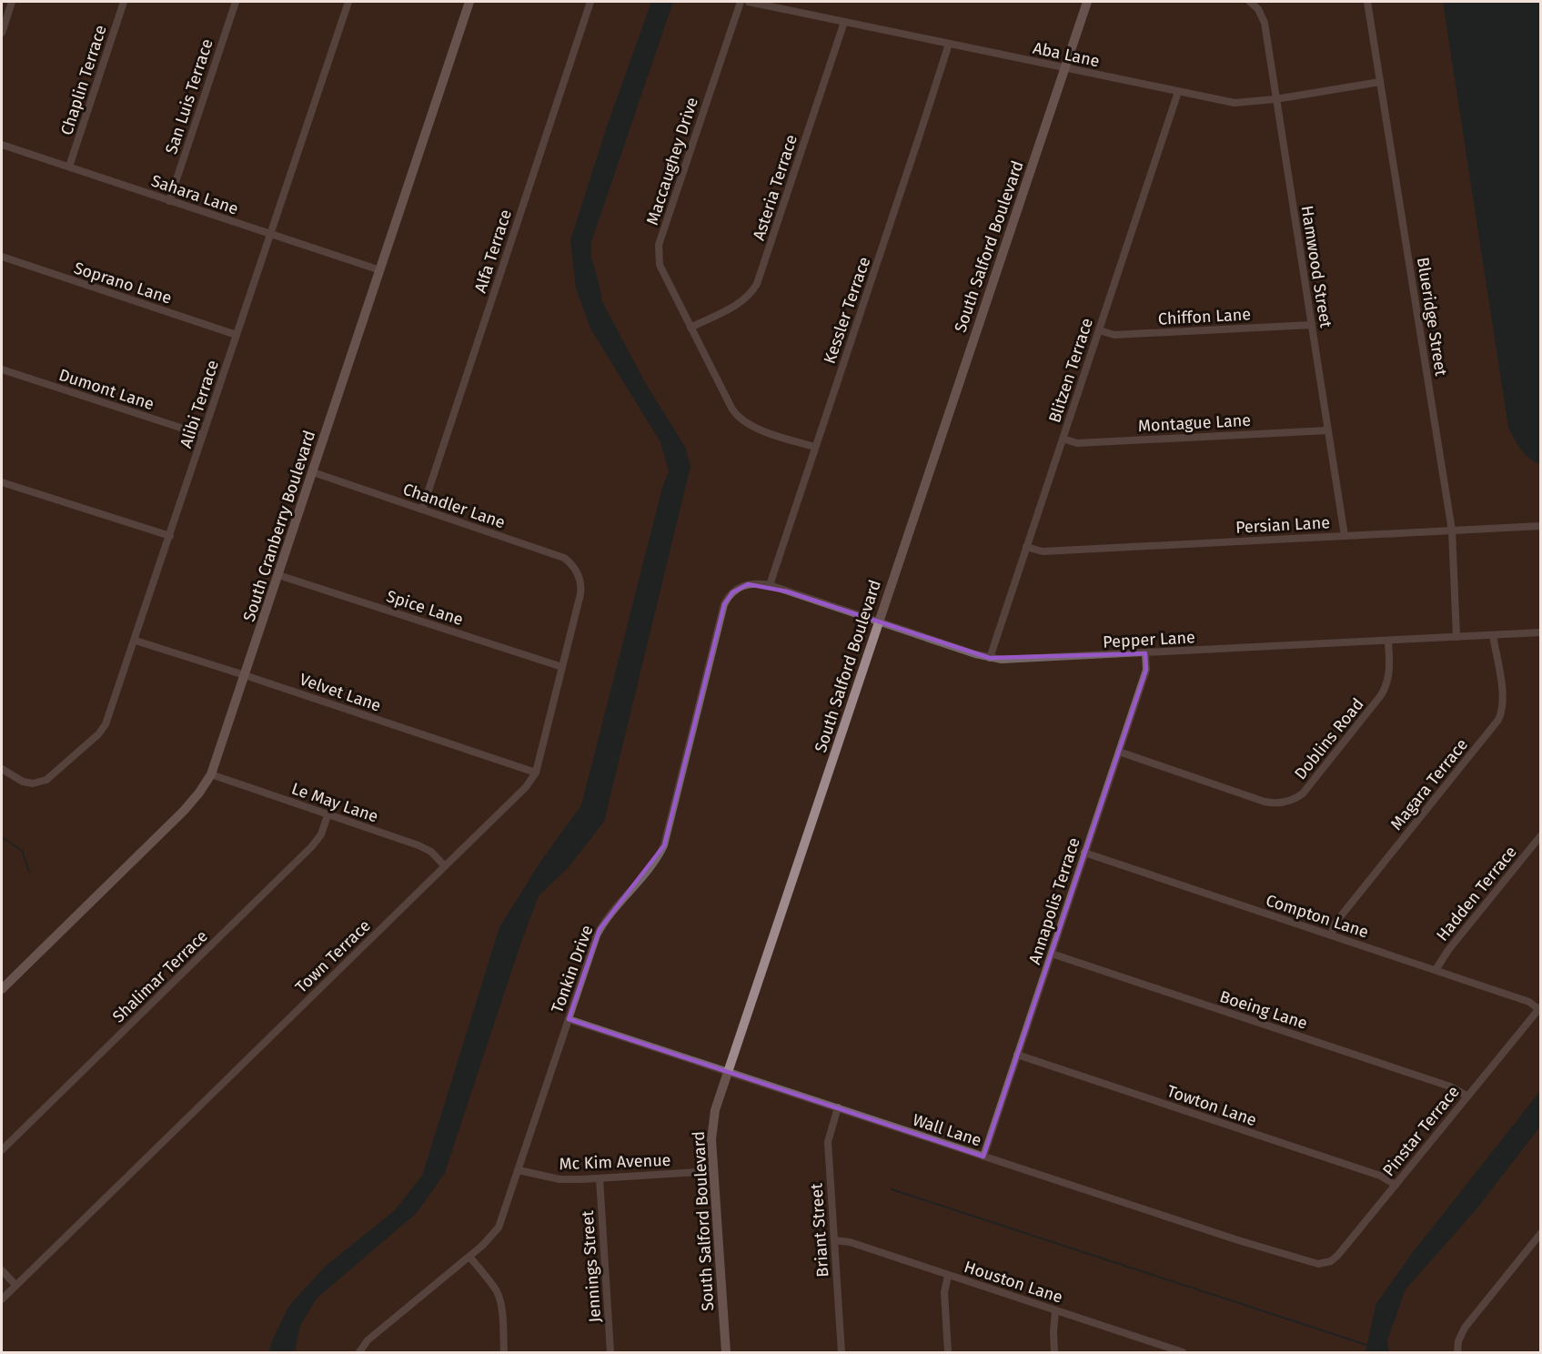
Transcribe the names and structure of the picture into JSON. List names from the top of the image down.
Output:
{
  "streets": {
    "street": [
      "Aba Lane",
      "Chaplin Terrace",
      "San Luis Terrace",
      "Maccaughey Drive",
      "Asteria Terrace",
      "Sahara Lane",
      "South Salford Boulevard",
      "Alfa Terrace",
      "Hamwood Street",
      "Soprano Lane",
      "Kessler Terrace",
      "Chiffon Lane",
      "Blueridge Street",
      "Blitzen Terrace",
      "Dumont Lane",
      "Alibi Terrace",
      "Montague Lane",
      "Chandler Lane",
      "Persian Lane",
      "South Cranberry Boulevard",
      "Spice Lane",
      "Pepper Lane",
      "Velvet Lane",
      "Doblins Road",
      "Magara Terrace",
      "Le May Lane",
      "Hadden Terrace",
      "Annapolis Terrace",
      "Compton Lane",
      "Town Terrace",
      "Tonkin Drive",
      "Shalimar Terrace",
      "Boeing Lane",
      "Towton Lane",
      "Wall Lane",
      "Pinstar Terrace",
      "Mc Kim Avenue",
      "Briant Street",
      "Jennings Street",
      "Houston Lane"
    ]
  },
  "crossings": [
    ["Aba Lane", "Asteria Terrace"],
    ["Aba Lane", "South Salford Boulevard"],
    ["Aba Lane", "Hamwood Street"],
    ["Aba Lane", "Kessler Terrace"],
    ["Aba Lane", "Blueridge Street"],
    ["Aba Lane", "Blitzen Terrace"],
    ["Chaplin Terrace", "Sahara Lane"],
    ["San Luis Terrace", "Sahara Lane"],
    ["Maccaughey Drive", "Asteria Terrace"],
    ["Maccaughey Drive", "Kessler Terrace"],
    ["Sahara Lane", "Alibi Terrace"],
    ["Sahara Lane", "South Cranberry Boulevard"],
    ["South Salford Boulevard", "Pepper Lane"],
    ["South Salford Boulevard", "Wall Lane"],
    ["South Salford Boulevard", "Mc Kim Avenue"],
    ["Alfa Terrace", "Chandler Lane"],
    ["Hamwood Street", "Chiffon Lane"],
    ["Hamwood Street", "Montague Lane"],
    ["Hamwood Street", "Persian Lane"],
    ["Soprano Lane", "Alibi Terrace"],
    ["Kessler Terrace", "Pepper Lane"],
    ["Kessler Terrace", "Tonkin Drive"],
    ["Chiffon Lane", "Blitzen Terrace"],
    ["Blueridge Street", "Persian Lane"],
    ["Blueridge Street", "Pepper Lane"],
    ["Blitzen Terrace", "Montague Lane"],
    ["Blitzen Terrace", "Persian Lane"],
    ["Blitzen Terrace", "Pepper Lane"],
    ["Dumont Lane", "Alibi Terrace"],
    ["Alibi Terrace", "Velvet Lane"],
    ["Chandler Lane", "South Cranberry Boulevard"],
    ["Chandler Lane", "Town Terrace"],
    ["South Cranberry Boulevard", "Spice Lane"],
    ["South Cranberry Boulevard", "Velvet Lane"],
    ["South Cranberry Boulevard", "Le May Lane"],
    ["Spice Lane", "Town Terrace"],
    ["Pepper Lane", "Doblins Road"],
    ["Pepper Lane", "Magara Terrace"],
    ["Pepper Lane", "Annapolis Terrace"],
    ["Pepper Lane", "Tonkin Drive"],
    ["Velvet Lane", "Town Terrace"],
    ["Doblins Road", "Annapolis Terrace"],
    ["Magara Terrace", "Compton Lane"],
    ["Le May Lane", "Town Terrace"],
    ["Le May Lane", "Shalimar Terrace"],
    ["Hadden Terrace", "Compton Lane"],
    ["Annapolis Terrace", "Compton Lane"],
    ["Annapolis Terrace", "Boeing Lane"],
    ["Annapolis Terrace", "Towton Lane"],
    ["Annapolis Terrace", "Wall Lane"],
    ["Compton Lane", "Pinstar Terrace"],
    ["Tonkin Drive", "Wall Lane"],
    ["Tonkin Drive", "Mc Kim Avenue"],
    ["Boeing Lane", "Pinstar Terrace"],
    ["Towton Lane", "Pinstar Terrace"],
    ["Wall Lane", "Pinstar Terrace"],
    ["Wall Lane", "Briant Street"],
    ["Mc Kim Avenue", "Jennings Street"],
    ["Briant Street", "Houston Lane"]
  ]
}
